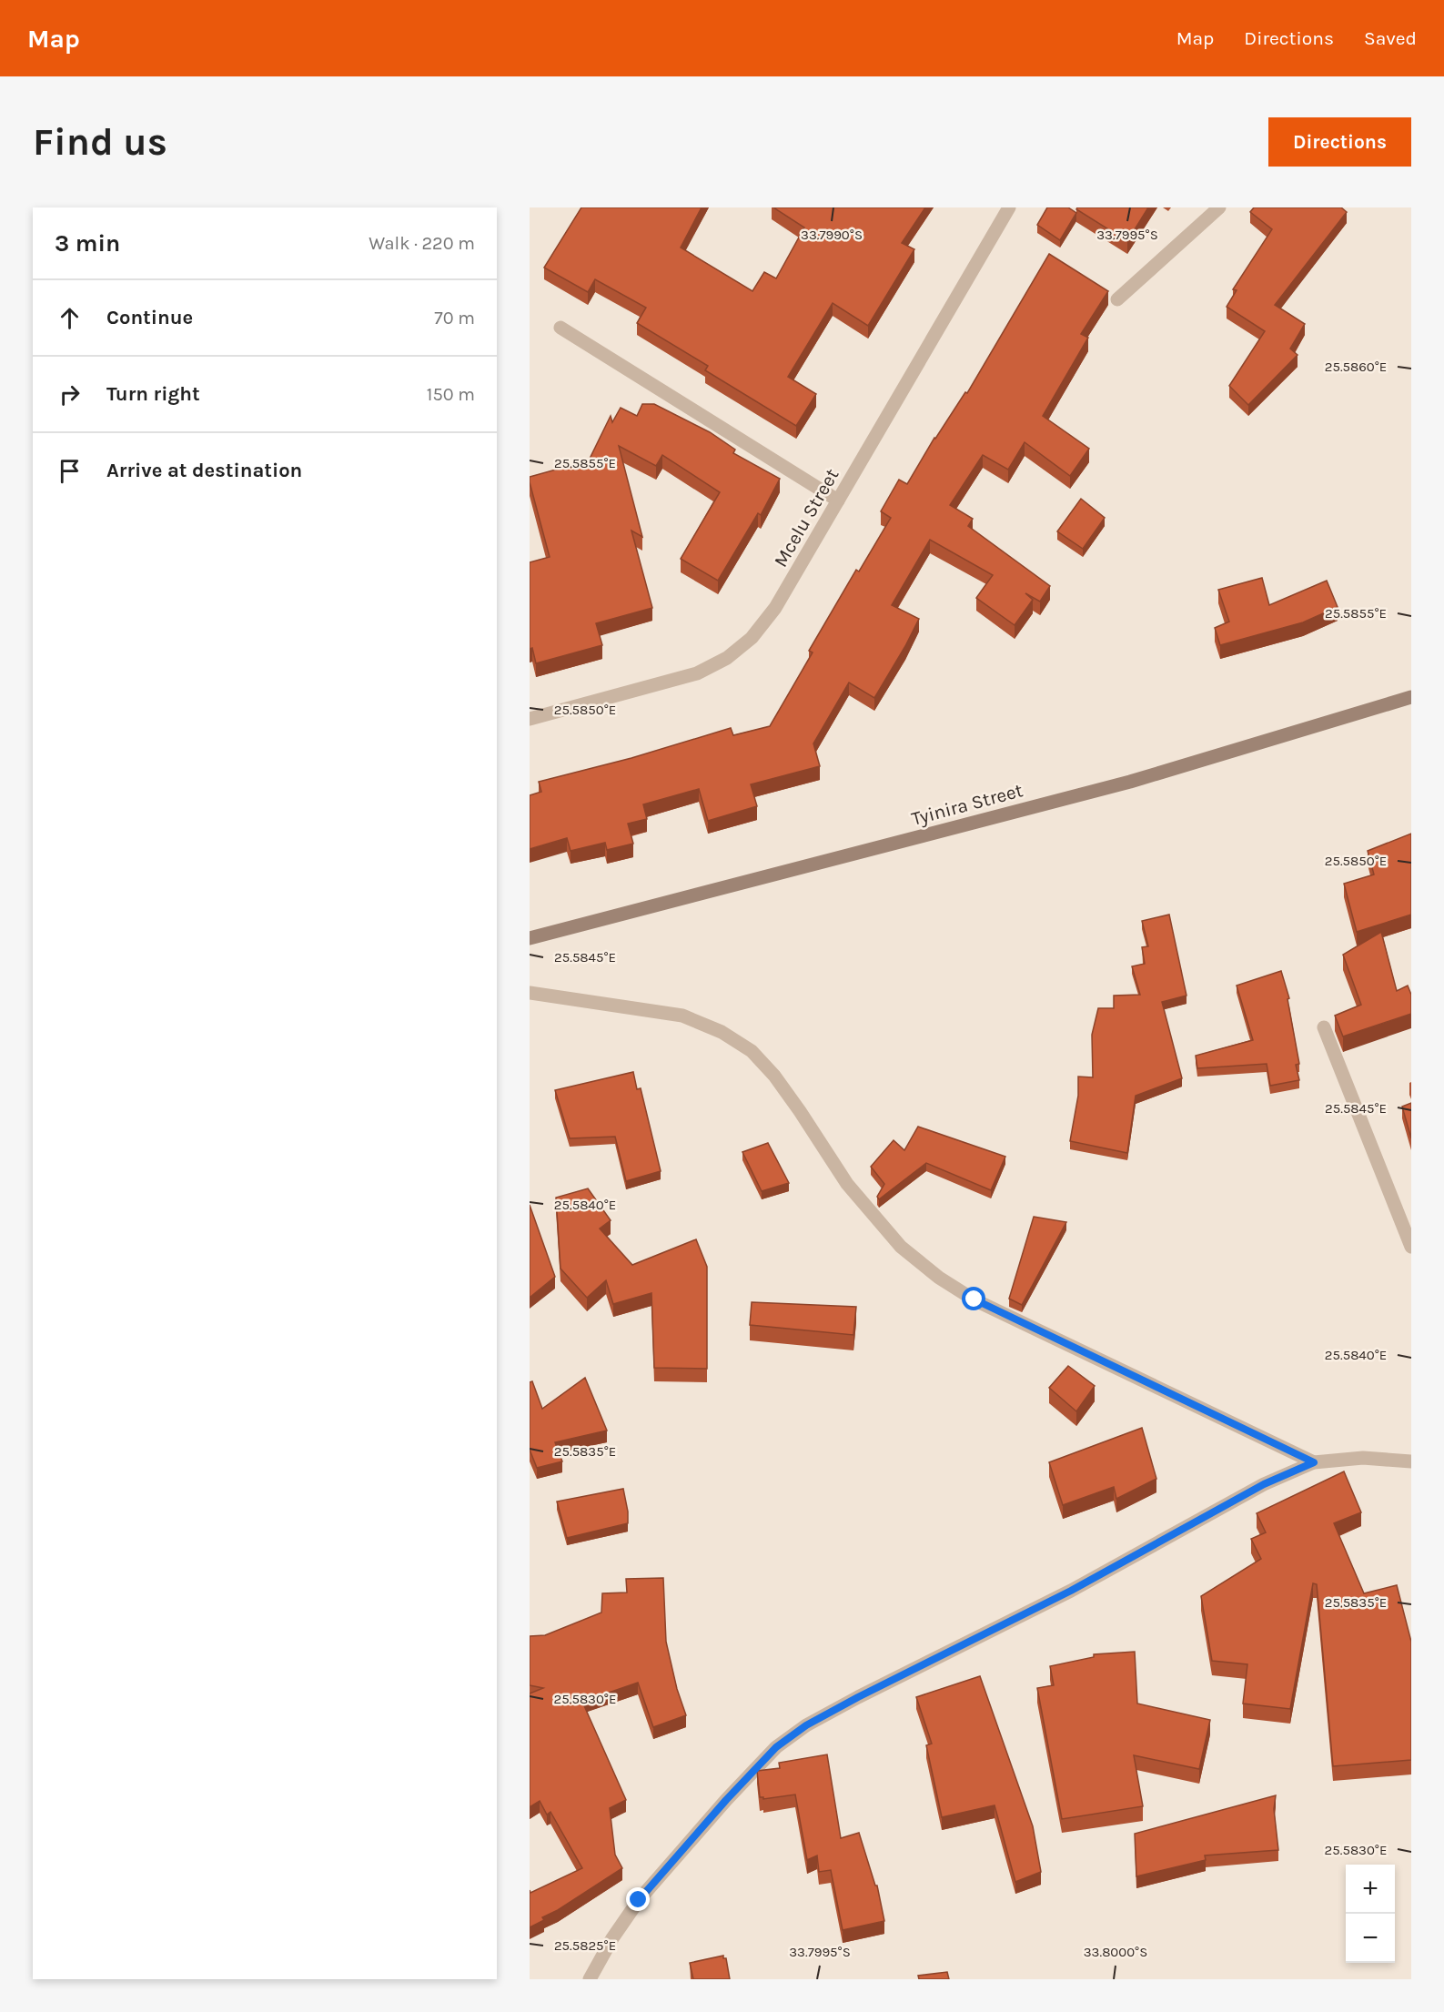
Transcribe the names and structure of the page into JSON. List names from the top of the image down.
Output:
{
  "streets": {
    "street": ["Mcelu Street", "Tyinira Street"]
  },
  "page": {
    "header": "Map",
    "nav": ["Map", "Directions", "Saved"],
    "buttons": "Directions",
    "title": "Find us",
    "heading": ["3 min", "Walk · 220 m"],
    "list": [
      ["Continue", "70 m"],
      ["Turn right", "150 m"],
      "Arrive at destination"
    ],
    "map_buttons": ["+", "−"]
  },
  "coordinates": [
    "33.7990°S",
    "33.7995°S",
    "25.5860°E",
    "25.5855°E",
    "25.5850°E",
    "25.5845°E",
    "25.5840°E",
    "25.5835°E",
    "25.5830°E",
    "25.5825°E",
    "33.8000°S"
  ]
}
